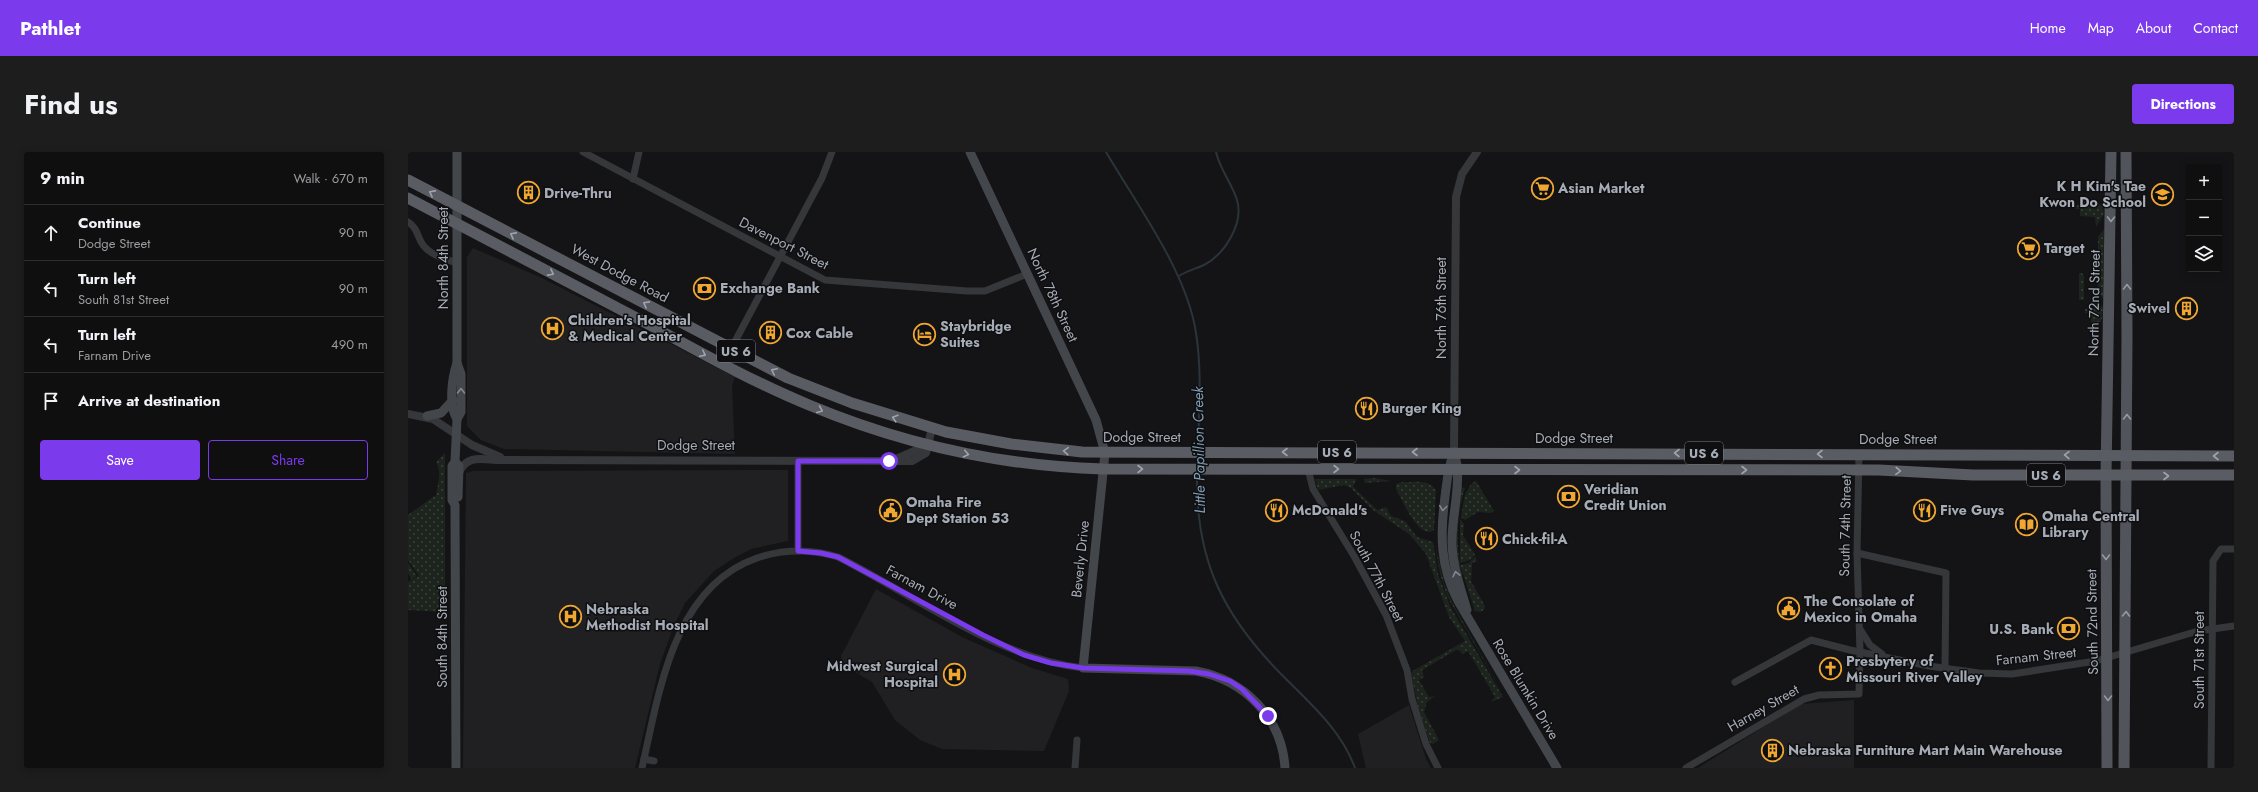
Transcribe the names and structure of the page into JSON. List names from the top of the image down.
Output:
{
  "streets": {
    "highway": ["West Dodge Road", "US 6", "Dodge Street"],
    "main road": [
      "North 84th Street",
      "North 78th Street",
      "North 72nd Street",
      "North 76th Street",
      "Beverly Drive",
      "Farnam Drive",
      "South 72nd Street",
      "South 84th Street",
      "Rose Blumkin Drive"
    ],
    "street": [
      "Davenport Street",
      "South 74th Street",
      "South 77th Street",
      "Farnam Street",
      "South 71st Street",
      "Harney Street"
    ]
  },
  "crossings": [
    ["Davenport Street", "North 78th Street"],
    ["North 84th Street", "West Dodge Road"],
    ["North 84th Street", "US 6"],
    ["North 84th Street", "Dodge Street"],
    ["North 84th Street", "South 84th Street"],
    ["West Dodge Road", "Dodge Street"],
    ["North 78th Street", "Dodge Street"],
    ["North 78th Street", "Beverly Drive"],
    ["North 72nd Street", "US 6"],
    ["North 72nd Street", "Dodge Street"],
    ["North 72nd Street", "South 72nd Street"],
    ["North 76th Street", "US 6"],
    ["North 76th Street", "Dodge Street"],
    ["North 76th Street", "Rose Blumkin Drive"],
    ["US 6", "Dodge Street"],
    ["US 6", "South 74th Street"],
    ["US 6", "Beverly Drive"],
    ["US 6", "South 77th Street"],
    ["US 6", "South 72nd Street"],
    ["US 6", "Rose Blumkin Drive"],
    ["Dodge Street", "South 74th Street"],
    ["Dodge Street", "Beverly Drive"],
    ["Dodge Street", "South 84th Street"],
    ["South 74th Street", "Farnam Street"],
    ["South 74th Street", "Harney Street"],
    ["Beverly Drive", "Farnam Drive"],
    ["South 72nd Street", "Farnam Street"],
    ["Farnam Street", "South 71st Street"]
  ],
  "water": ["Little Papillion Creek"],
  "places": {
    "supermarket": ["Asian Market", "Target"],
    "building": [
      "Drive-Thru",
      "Swivel",
      "Cox Cable",
      "Nebraska Furniture Mart Main Warehouse"
    ],
    "school or university": ["K H Kim's Tae Kwon Do School"],
    "bank": ["Exchange Bank", "Veridian Credit Union", "U.S. Bank"],
    "hospital": ["Children's Hospital & Medical Center", "Nebraska Methodist Hospital", "Midwest Surgical Hospital"],
    "hotel": ["Staybridge Suites"],
    "restaurant": [
      "Burger King",
      "McDonald's",
      "Five Guys",
      "Chick-fil-A"
    ],
    "public building": ["Omaha Fire Dept Station 53", "The Consolate of Mexico in Omaha"],
    "library": ["Omaha Central Library"],
    "church": ["Presbytery of Missouri River Valley"]
  },
  "page": {
    "header": "Pathlet",
    "nav": [
      "Home",
      "Map",
      "About",
      "Contact"
    ],
    "title": "Find us",
    "buttons": [
      "Directions",
      ["Save", "Share"]
    ],
    "heading": ["9 min", "Walk · 670 m"],
    "map_buttons": ["+", "−"],
    "list": [
      ["Continue", "Dodge Street", "90 m"],
      ["Turn left", "South 81st Street", "90 m"],
      ["Turn left", "Farnam Drive", "490 m"],
      "Arrive at destination"
    ]
  }
}
